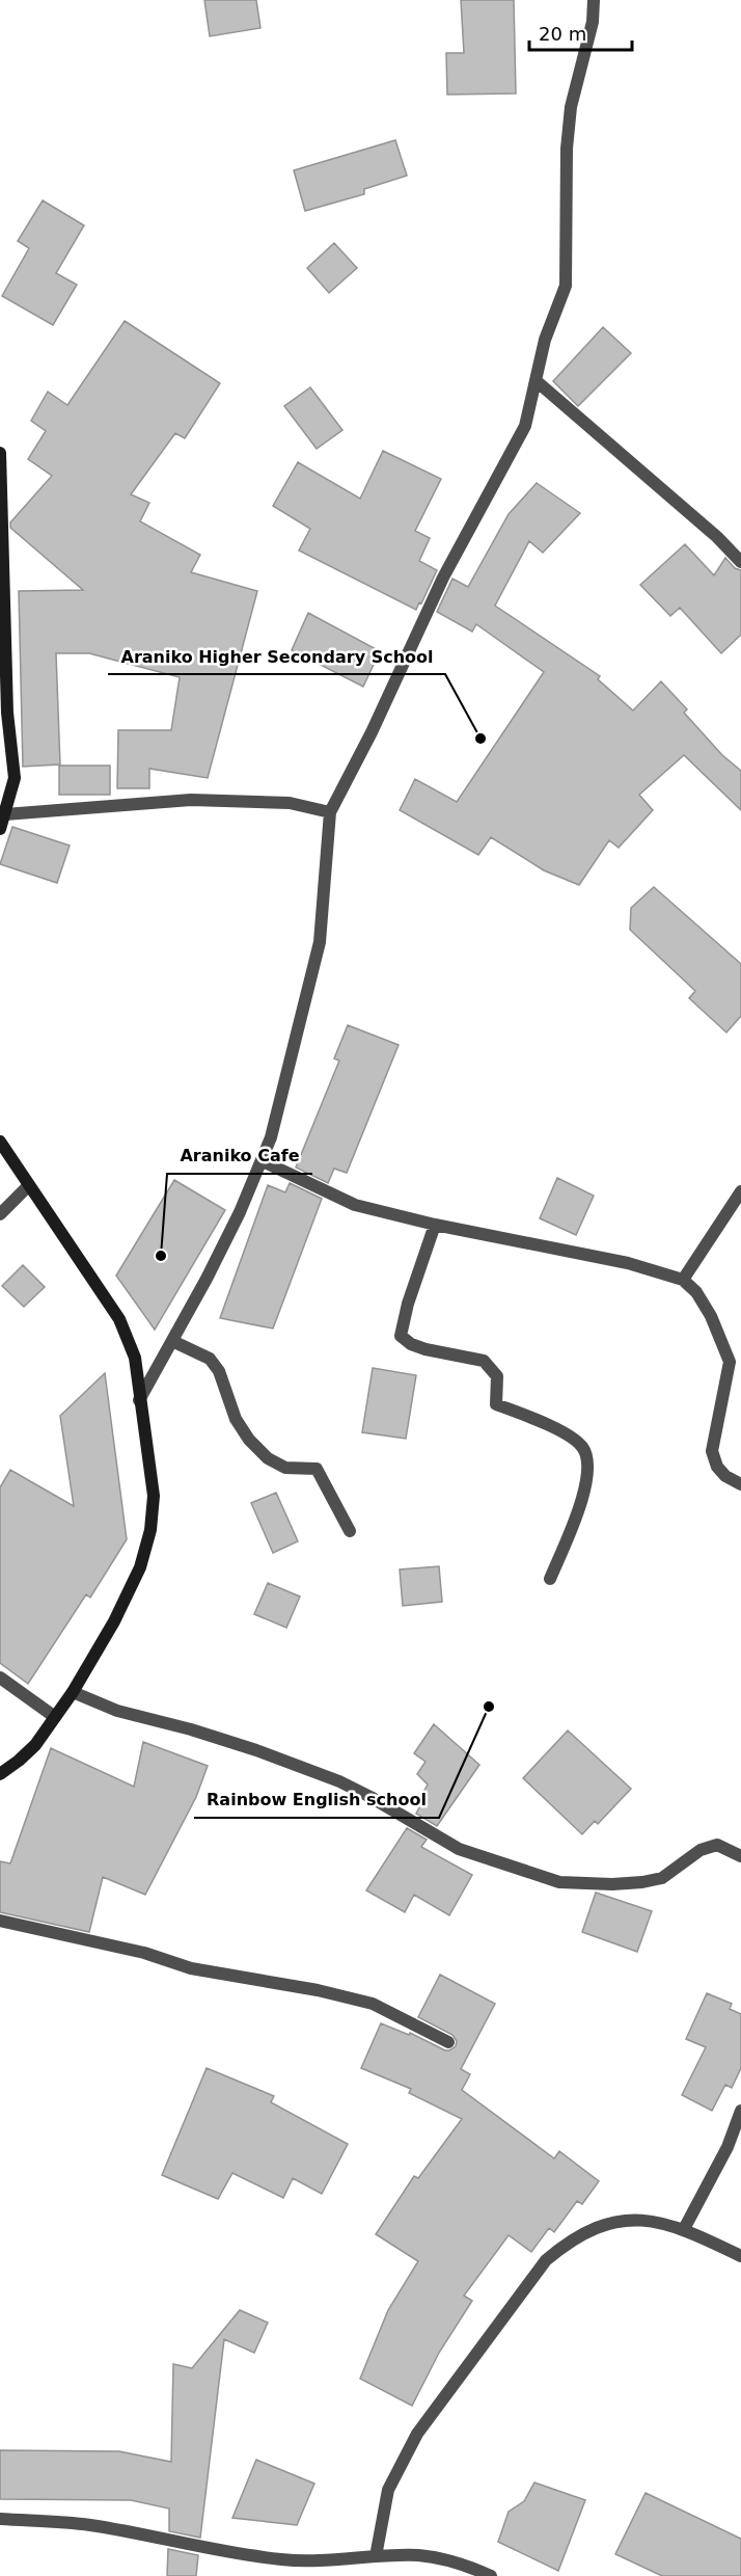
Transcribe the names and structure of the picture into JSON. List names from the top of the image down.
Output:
{
  "places": ["Araniko Higher Secondary School", "Araniko Cafe", "Rainbow English school"],
  "scale_bar": "20 m"
}
